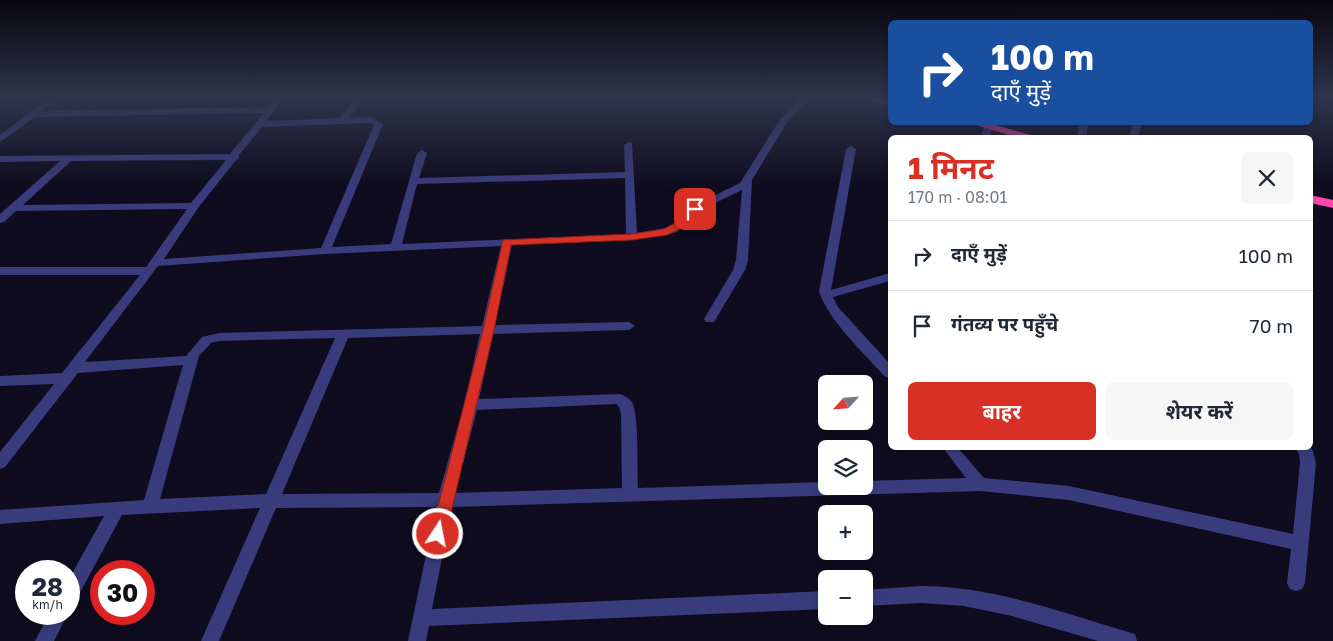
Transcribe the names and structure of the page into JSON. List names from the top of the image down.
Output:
{
  "north": "bottom left",
  "page": {
    "turn": ["100 m", "दाएँ मुड़ें"],
    "heading": ["1 मिनट", "170 m · 08:01"],
    "list": [
      {
        "name": "दाएँ मुड़ें",
        "value": "100 m"
      },
      {
        "name": "गंतव्य पर पहुँचे",
        "value": "70 m"
      }
    ],
    "buttons": ["बाहर", "शेयर करें"],
    "map_buttons": ["+", "−"],
    "speed": "28 km/h",
    "limit": "30"
  }
}
